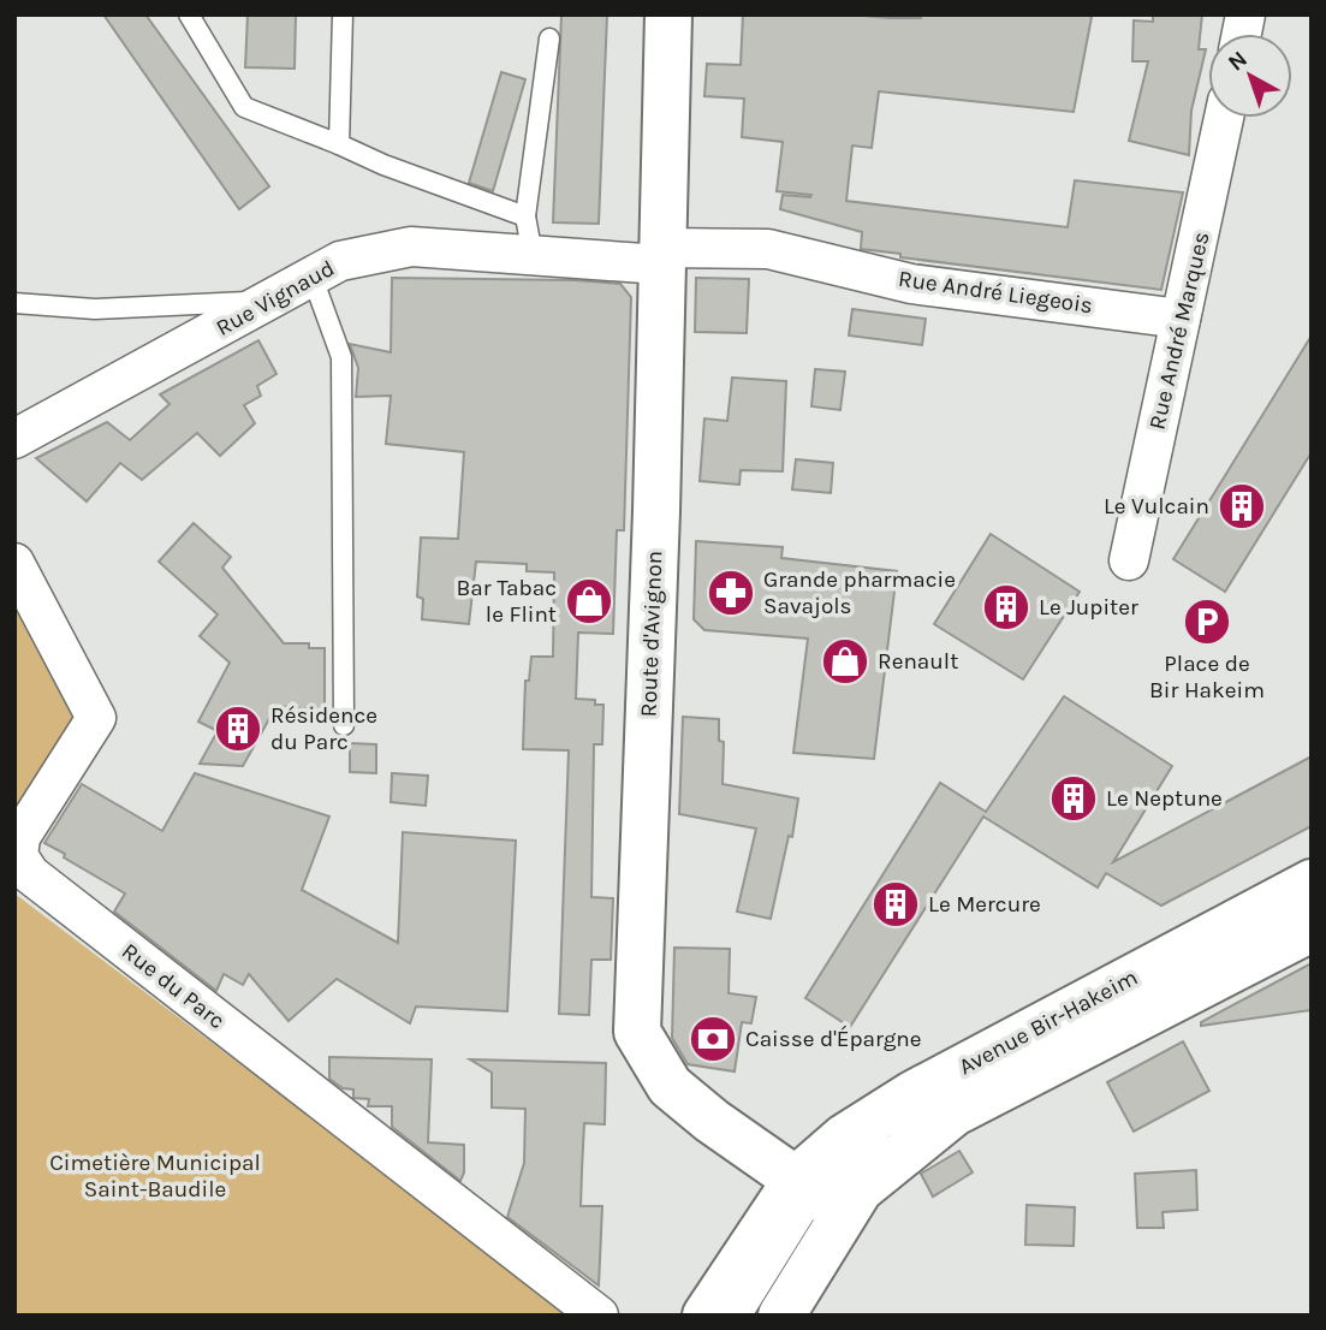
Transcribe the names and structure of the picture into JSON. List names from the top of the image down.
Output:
{
  "streets": {
    "main road": ["Route d'Avignon", "Avenue Bir-Hakeim"],
    "street": [
      "Rue André Liegeois",
      "Rue Vignaud",
      "Rue André Marques",
      "Rue du Parc"
    ]
  },
  "crossings": [
    ["Rue André Liegeois", "Rue Vignaud"],
    ["Rue André Liegeois", "Rue André Marques"],
    ["Rue André Liegeois", "Route d'Avignon"],
    ["Rue Vignaud", "Route d'Avignon"],
    ["Route d'Avignon", "Avenue Bir-Hakeim"]
  ],
  "parks": ["Cimetière Municipal Saint-Baudile"],
  "places": {
    "building": [
      "Le Vulcain",
      "Le Jupiter",
      "Résidence du Parc",
      "Le Neptune",
      "Le Mercure"
    ],
    "pharmacy": ["Grande pharmacie Savajols"],
    "shop": ["Bar Tabac le Flint", "Renault"],
    "parking": ["Place de Bir Hakeim"],
    "bank": ["Caisse d'Épargne"]
  },
  "north": "top left"
}
